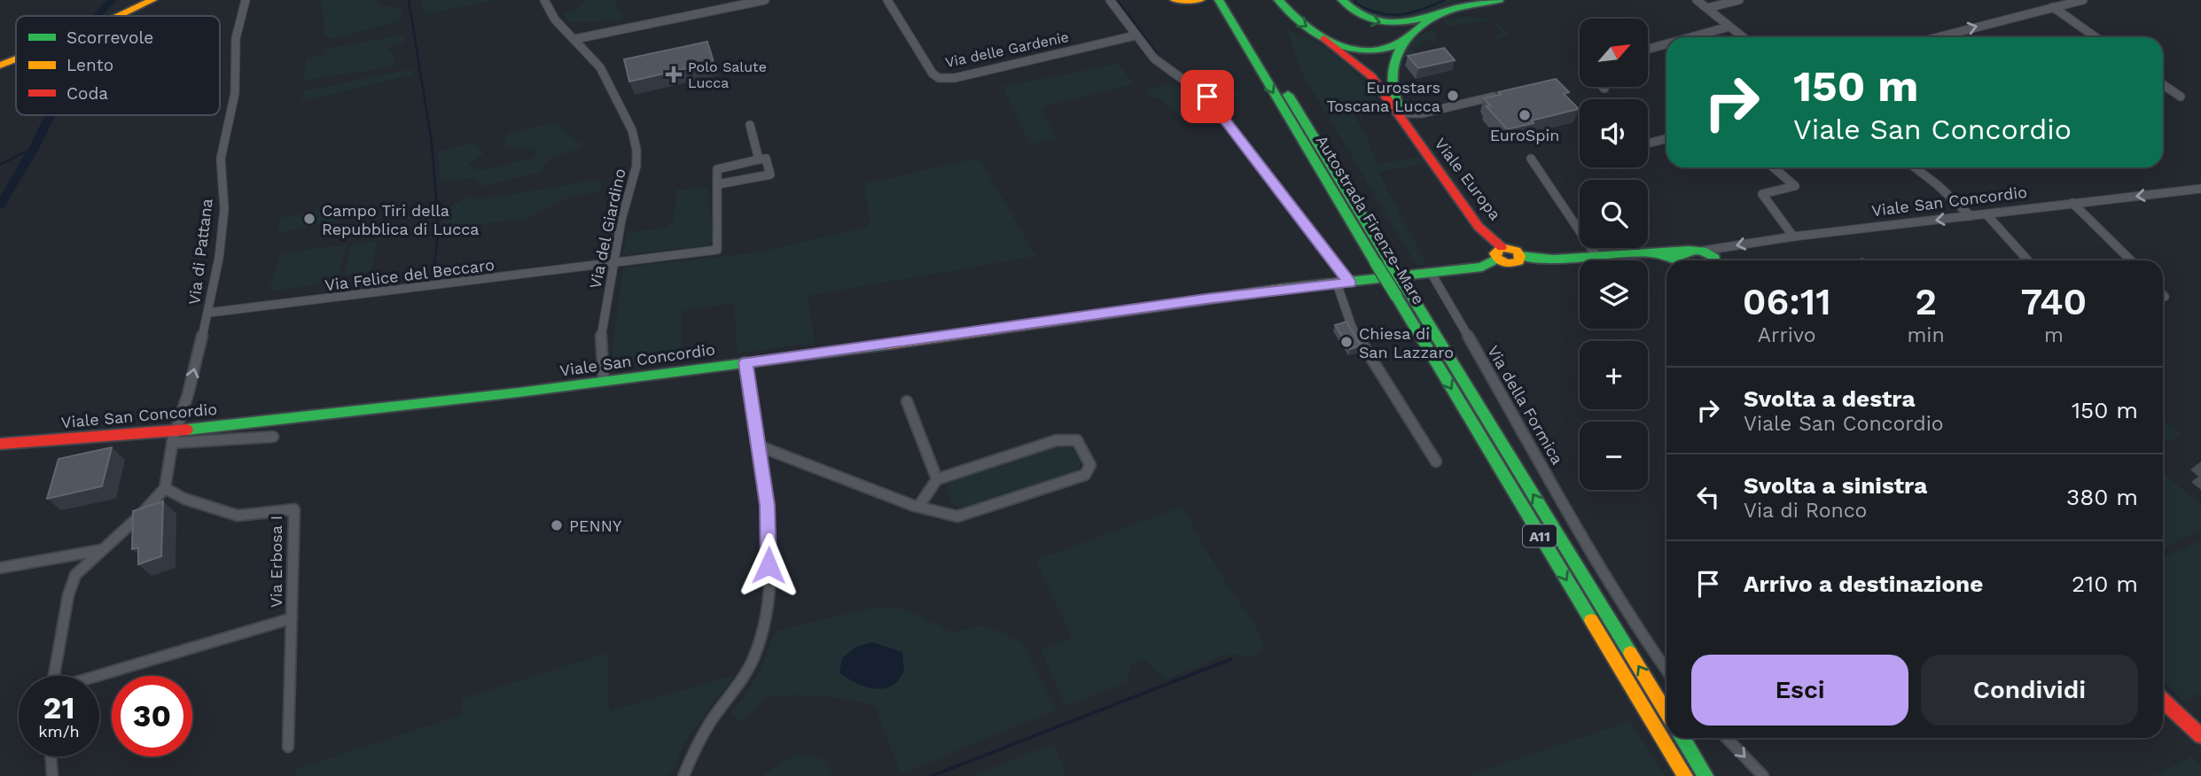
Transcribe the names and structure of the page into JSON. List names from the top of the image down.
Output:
{
  "streets": {
    "main road": [
      "Viale Europa",
      "Viale San Concordio",
      "Autostrada Firenze-Mare",
      "A11"
    ],
    "street": [
      "Via delle Gardenie",
      "Via del Giardino",
      "Via di Pattana",
      "Via Felice del Beccaro",
      "Via della Formica",
      "Via Erbosa I"
    ]
  },
  "crossings": [
    ["Viale Europa", "Viale San Concordio"],
    ["Viale San Concordio", "Via del Giardino"],
    ["Viale San Concordio", "Via di Pattana"],
    ["Viale San Concordio", "Via della Formica"],
    ["Via del Giardino", "Via Felice del Beccaro"],
    ["Via di Pattana", "Via Felice del Beccaro"],
    ["Via di Pattana", "Via Erbosa I"]
  ],
  "places": {
    "health": ["Polo Salute Lucca"],
    "other": [
      "Eurostars Toscana Lucca",
      "EuroSpin",
      "Campo Tiri della Repubblica di Lucca",
      "Chiesa di San Lazzaro",
      "PENNY"
    ]
  },
  "legend": ["Scorrevole", "Lento", "Coda"],
  "north": "top right",
  "page": {
    "map_buttons": ["+", "−"],
    "turn": ["150 m", "Viale San Concordio"],
    "eta": [
      "06:11",
      "Arrivo",
      "2",
      "min",
      "740",
      "m"
    ],
    "list": [
      {
        "name": "Svolta a destra",
        "note": "Viale San Concordio",
        "value": "150 m"
      },
      {
        "name": "Svolta a sinistra",
        "note": "Via di Ronco",
        "value": "380 m"
      },
      {
        "name": "Arrivo a destinazione",
        "value": "210 m"
      }
    ],
    "buttons": ["Esci", "Condividi"],
    "speed": "21 km/h",
    "limit": "30"
  }
}
